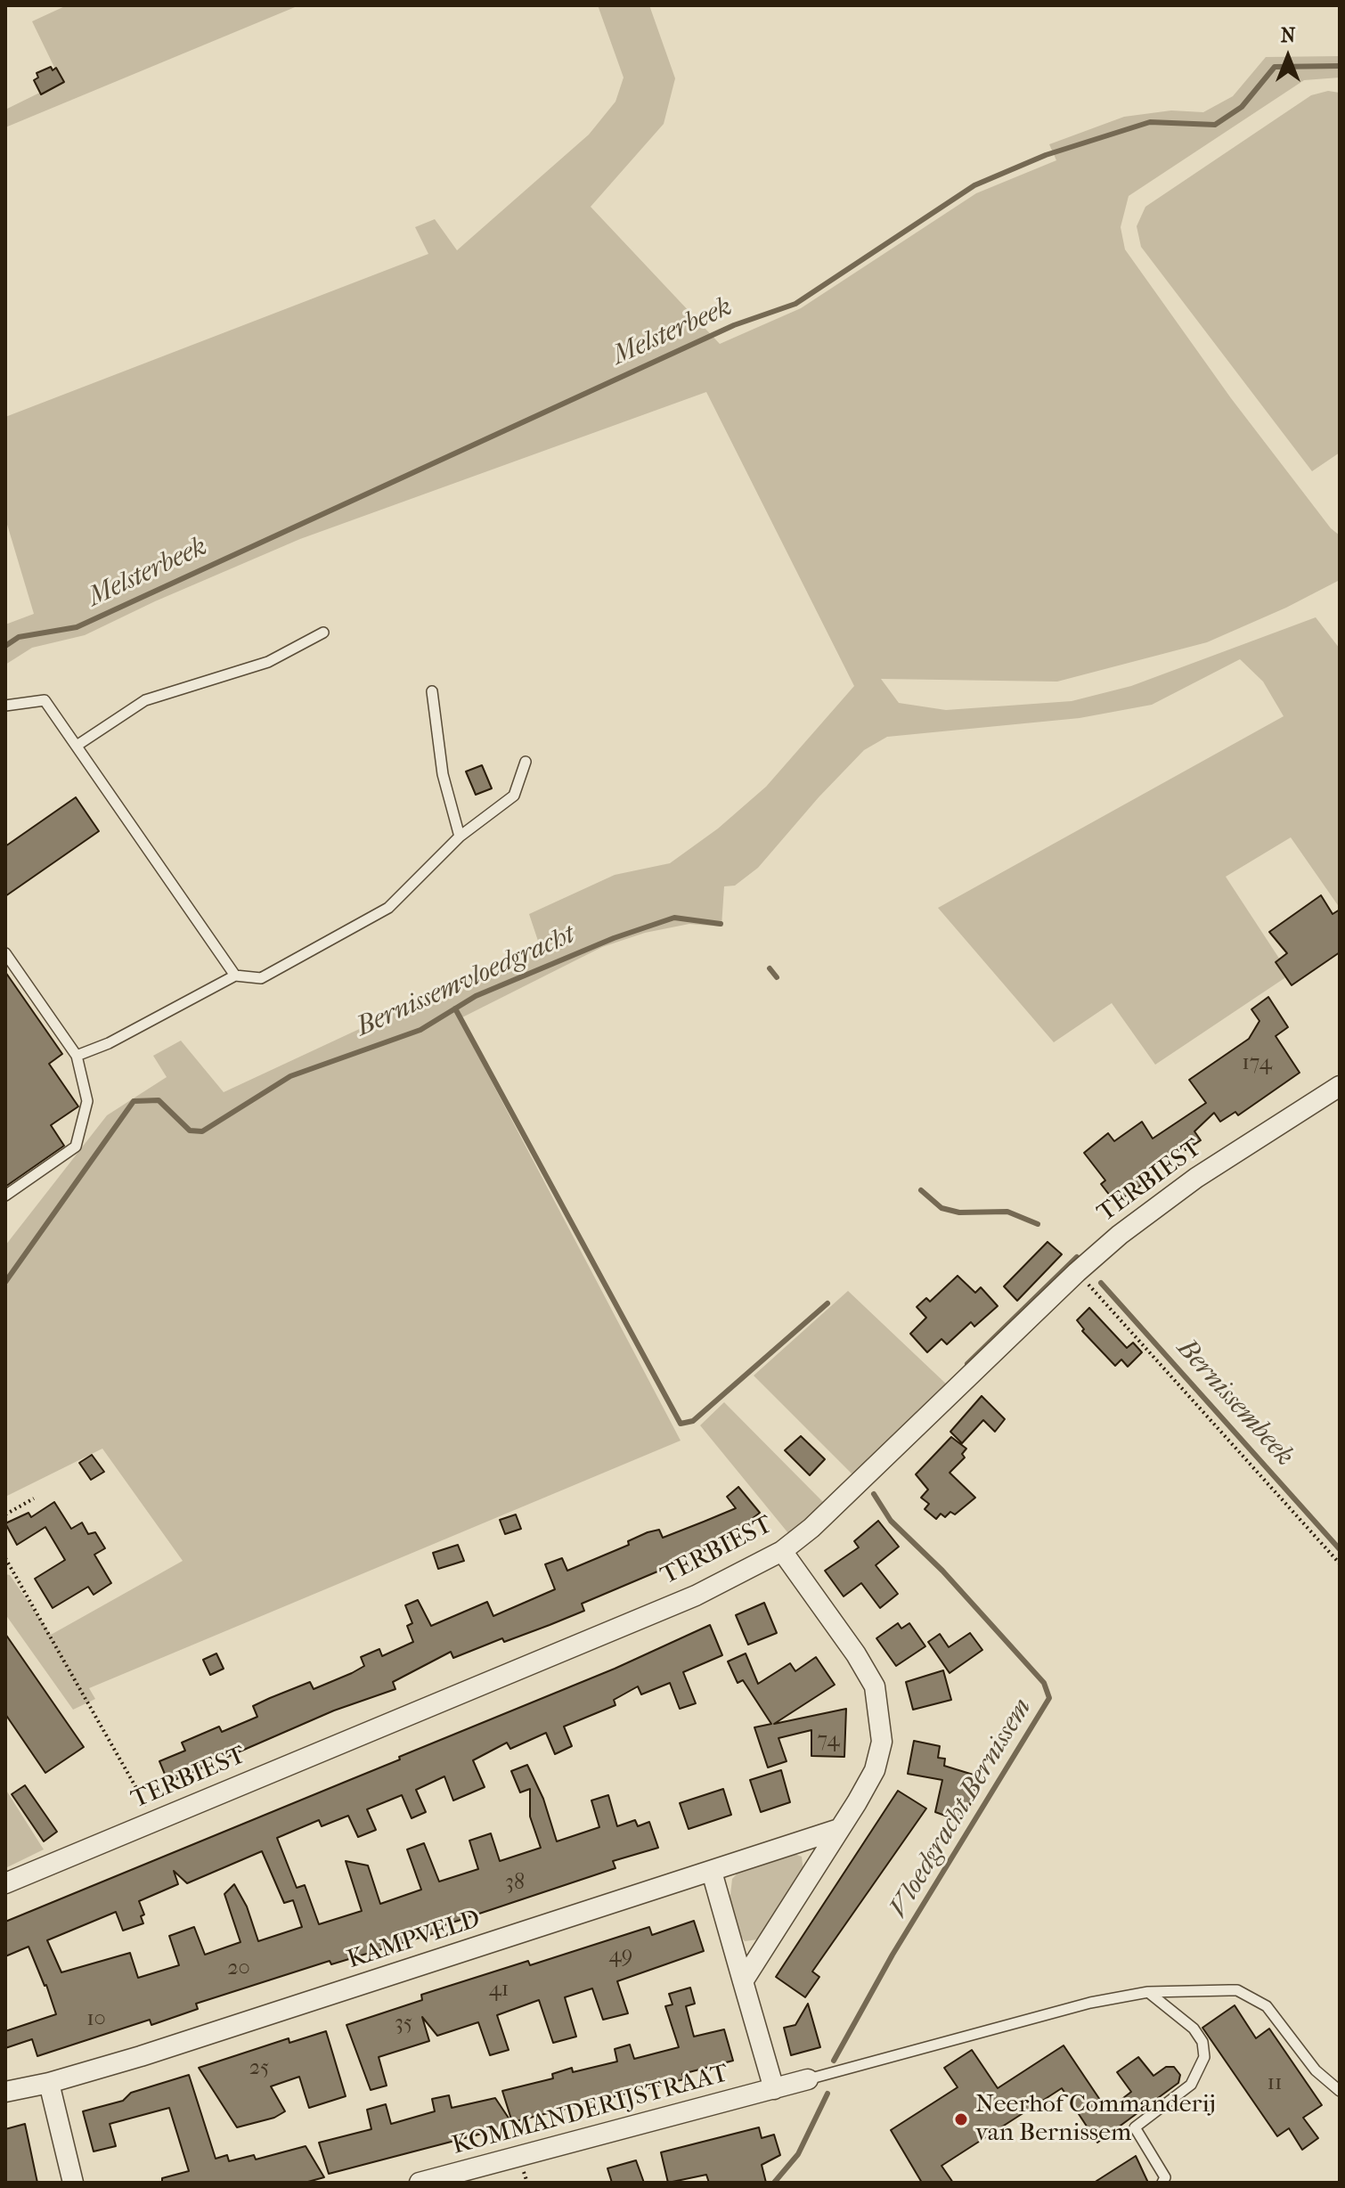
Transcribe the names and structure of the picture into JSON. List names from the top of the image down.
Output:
{
  "streets": {
    "street": ["TERBIEST", "KAMPVELD", "KOMMANDERIJSTRAAT"]
  },
  "water": [
    "Melsterbeek",
    "Bernissemvloedgracht",
    "Bernissembeek",
    "Vloedgracht Bernissem"
  ],
  "places": ["Neerhof Commanderij van Bernissem"],
  "house_numbers": [
    "174",
    "74",
    "38",
    "49",
    "20",
    "41",
    "10",
    "35",
    "25",
    "11"
  ],
  "north": "top"
}
